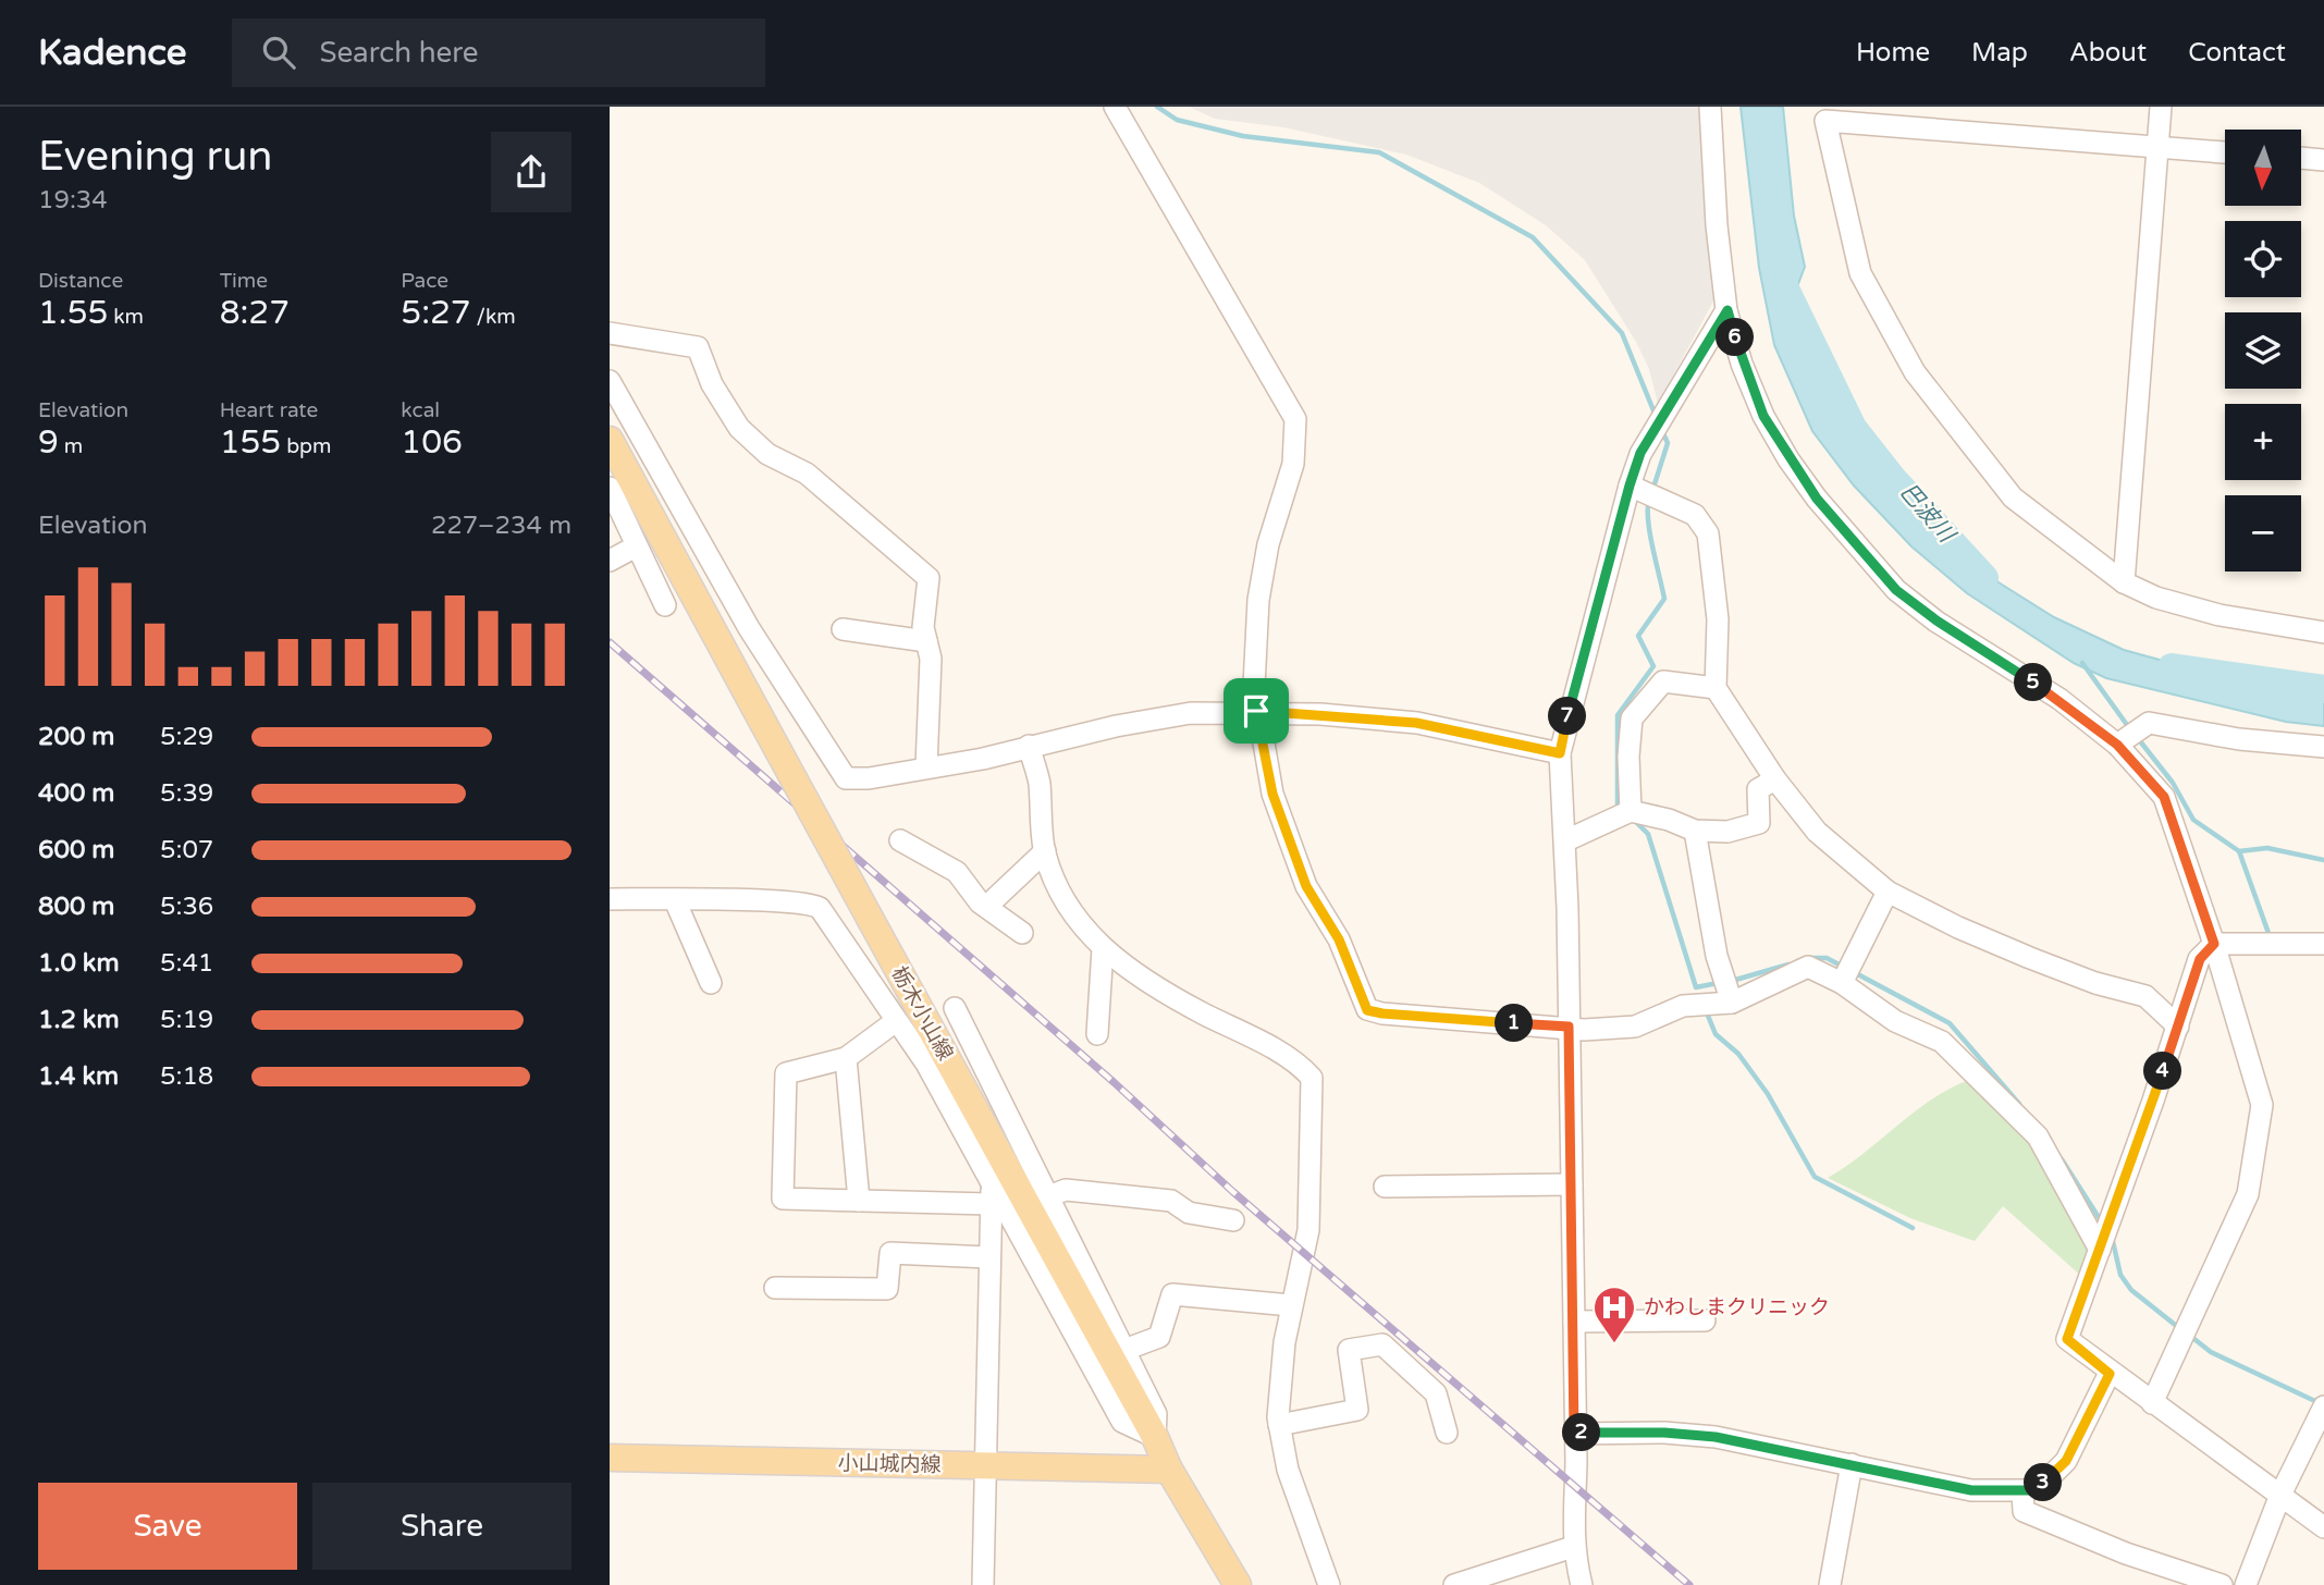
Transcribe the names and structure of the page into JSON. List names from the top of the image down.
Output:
{
  "streets": {
    "main road": ["栃木小山線", "小山城内線"]
  },
  "crossings": [
    ["栃木小山線", "小山城内線"]
  ],
  "water": ["巴波川"],
  "places": {
    "hospital": ["かわしまクリニック"]
  },
  "north": "bottom",
  "page": {
    "header": "Kadence",
    "search": "Search here",
    "nav": [
      "Home",
      "Map",
      "About",
      "Contact"
    ],
    "heading": ["Evening run", "19:34"],
    "map_buttons": ["+", "−"],
    "stats": [
      ["Distance", "1.55 km"],
      ["Time", "8:27"],
      ["Pace", "5:27 /km"],
      ["Elevation", "9 m"],
      ["Heart rate", "155 bpm"],
      ["kcal", "106"]
    ],
    "pins": [
      "6",
      "5",
      "7",
      "1",
      "4",
      "2",
      "3"
    ],
    "chart": ["Elevation", "227–234 m"],
    "list": [
      {
        "name": "200 m",
        "note": "5:29"
      },
      {
        "name": "400 m",
        "note": "5:39"
      },
      {
        "name": "600 m",
        "note": "5:07"
      },
      {
        "name": "800 m",
        "note": "5:36"
      },
      {
        "name": "1.0 km",
        "note": "5:41"
      },
      {
        "name": "1.2 km",
        "note": "5:19"
      },
      {
        "name": "1.4 km",
        "note": "5:18"
      }
    ],
    "buttons": ["Save", "Share"]
  }
}
